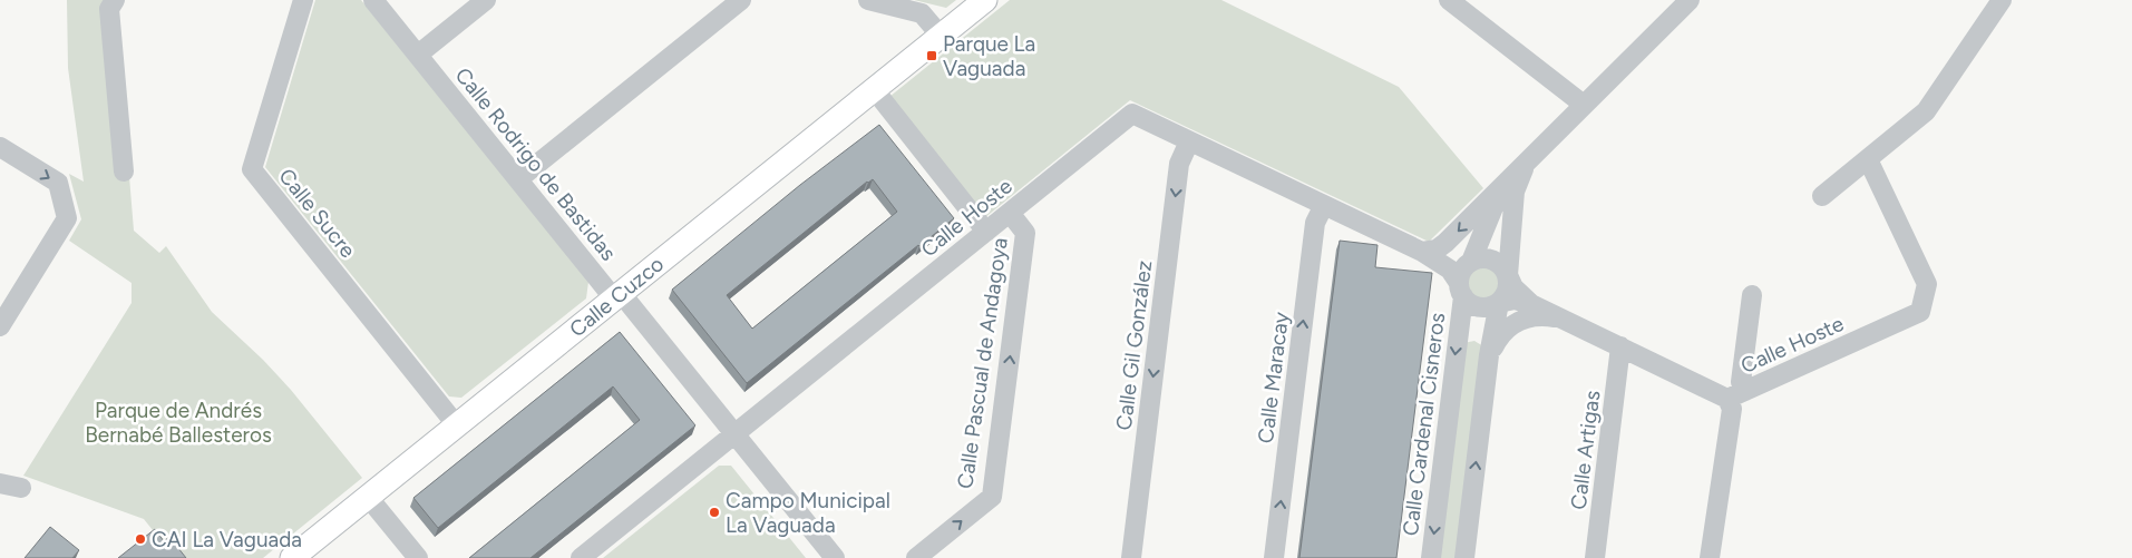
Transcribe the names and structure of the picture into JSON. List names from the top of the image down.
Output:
{
  "streets": {
    "main road": ["Calle Cuzco"],
    "street": [
      "Calle Rodrigo de Bastidas",
      "Calle Sucre",
      "Calle Hoste",
      "Calle Gil González",
      "Calle Pascual de Andagoya",
      "Calle Maracay",
      "Calle Cardenal Cisneros",
      "Calle Artigas"
    ]
  },
  "crossings": [
    ["Calle Rodrigo de Bastidas", "Calle Hoste"],
    ["Calle Rodrigo de Bastidas", "Calle Cuzco"],
    ["Calle Sucre", "Calle Cuzco"],
    ["Calle Hoste", "Calle Gil González"],
    ["Calle Hoste", "Calle Pascual de Andagoya"],
    ["Calle Hoste", "Calle Maracay"],
    ["Calle Hoste", "Calle Cardenal Cisneros"],
    ["Calle Hoste", "Calle Artigas"]
  ],
  "one_way": ["Calle Gil González", "Calle Pascual de Andagoya", "Calle Maracay"],
  "parks": ["Parque de Andrés Bernabé Ballesteros"],
  "places": {
    "transit": ["Parque La Vaguada"],
    "other": ["Campo Municipal La Vaguada", "CAI La Vaguada"]
  }
}
